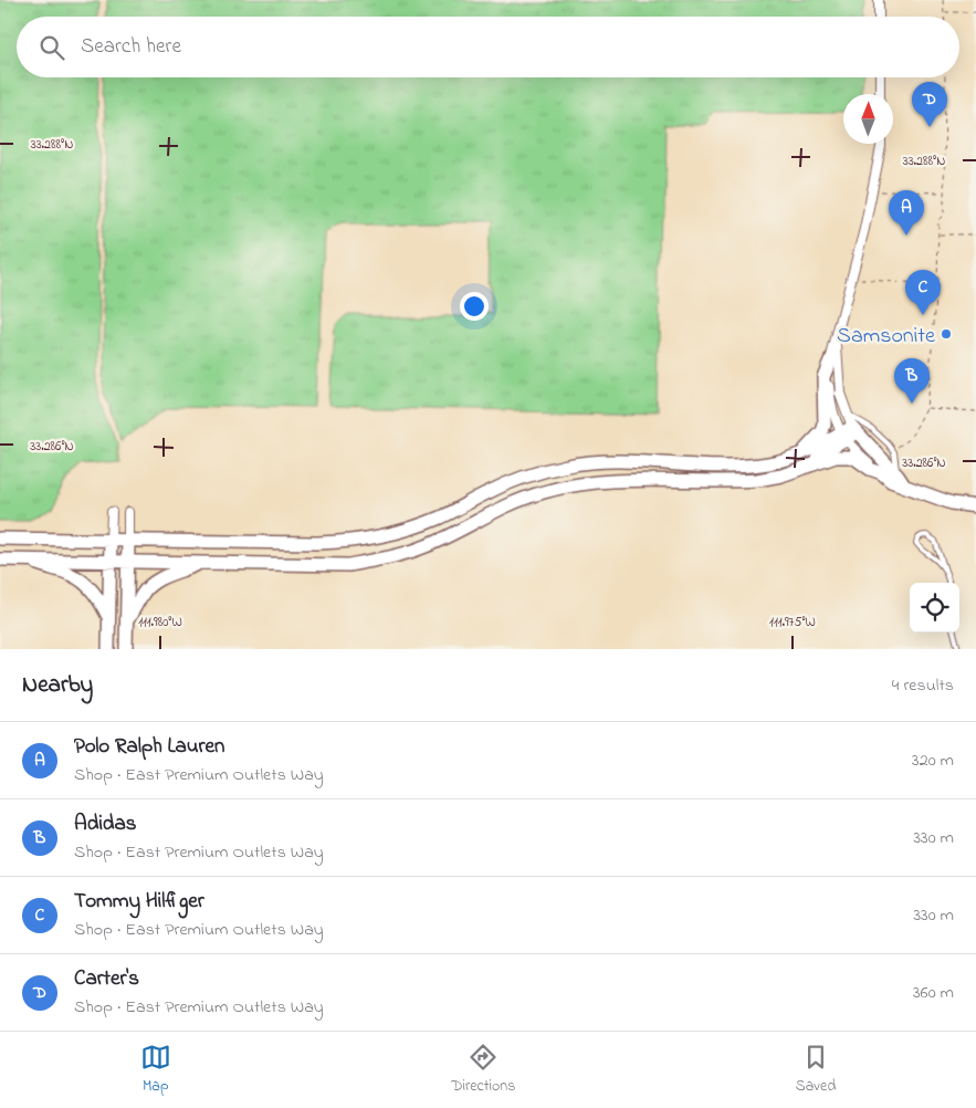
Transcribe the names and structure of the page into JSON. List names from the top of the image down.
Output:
{
  "places": ["Samsonite"],
  "north": "top",
  "page": {
    "search": "Search here",
    "pins": [
      "D",
      "A",
      "C",
      "B"
    ],
    "heading": ["Nearby", "4 results"],
    "list": [
      {
        "mark": "A",
        "name": "Polo Ralph Lauren",
        "note": "Shop · East Premium Outlets Way",
        "value": "320 m"
      },
      {
        "mark": "B",
        "name": "Adidas",
        "note": "Shop · East Premium Outlets Way",
        "value": "330 m"
      },
      {
        "mark": "C",
        "name": "Tommy Hilfiger",
        "note": "Shop · East Premium Outlets Way",
        "value": "330 m"
      },
      {
        "mark": "D",
        "name": "Carter's",
        "note": "Shop · East Premium Outlets Way",
        "value": "360 m"
      }
    ],
    "nav": ["Map", "Directions", "Saved"]
  },
  "coordinates": [
    "33.288°N",
    "33.286°N",
    "111.980°W",
    "111.975°W"
  ]
}
